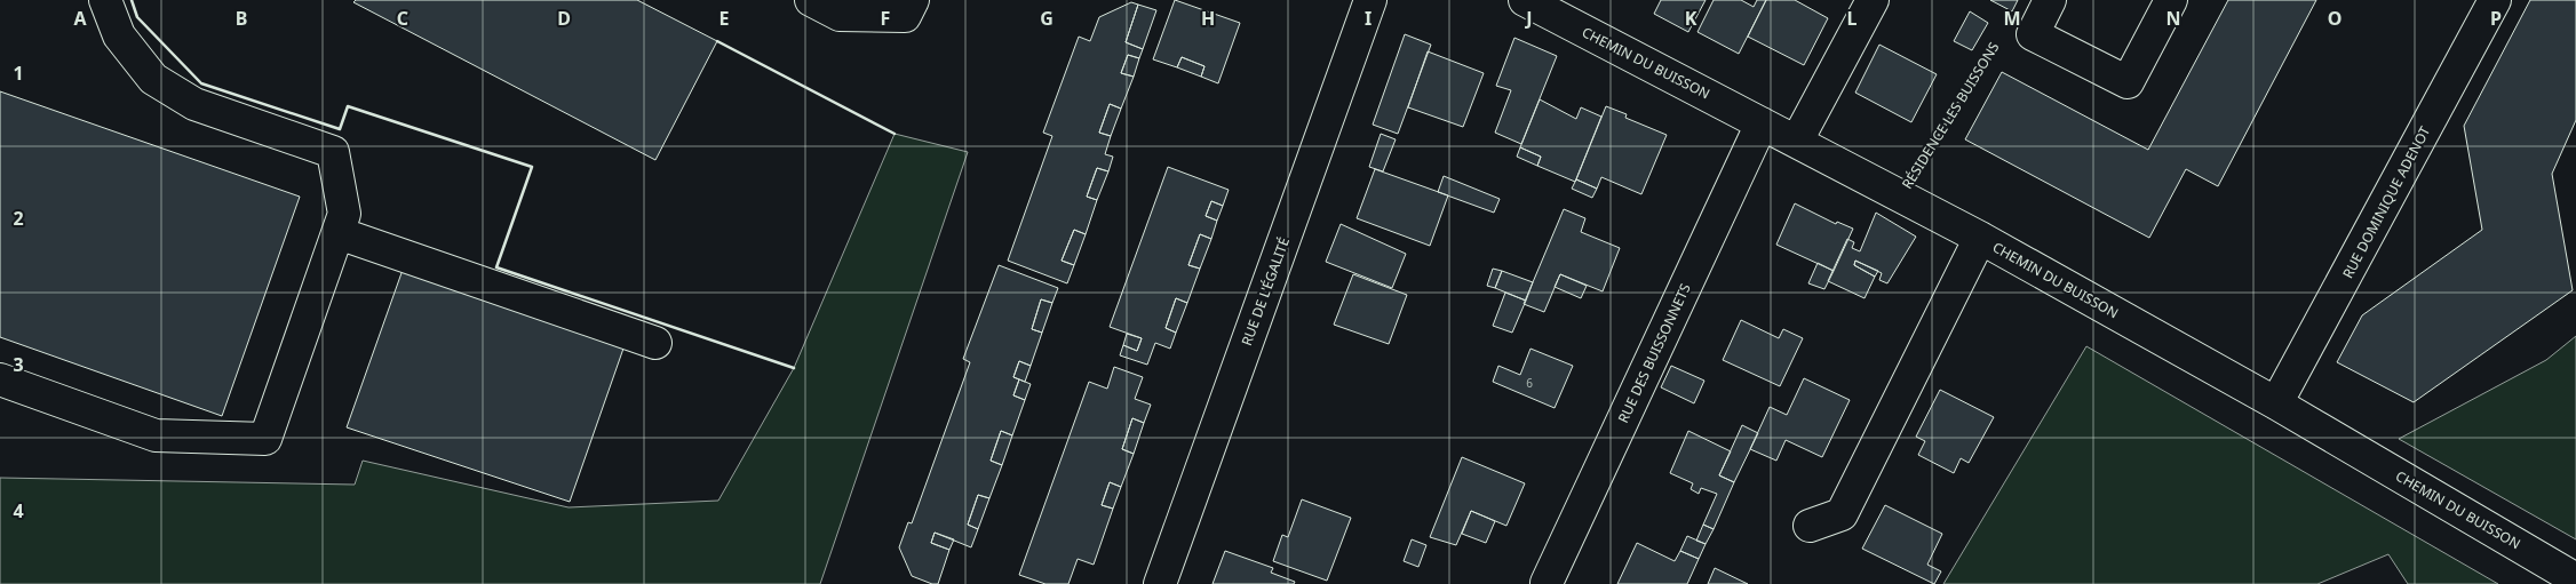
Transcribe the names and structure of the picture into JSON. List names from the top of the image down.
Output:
{
  "streets": {
    "street": [
      "CHEMIN DU BUISSON",
      "RUE DOMINIQUE ADENOT",
      "RUE DE L'ÉGALITÉ",
      "RUE DES BUISSONNETS"
    ],
    "path": ["RÉSIDENCE LES BUISSONS"]
  },
  "crossings": [
    ["CHEMIN DU BUISSON", "RÉSIDENCE LES BUISSONS"],
    ["CHEMIN DU BUISSON", "RUE DOMINIQUE ADENOT"],
    ["CHEMIN DU BUISSON", "RUE DES BUISSONNETS"]
  ],
  "house_numbers": ["6"],
  "grid": {
    "columns": [
      "A",
      "B",
      "C",
      "D",
      "E",
      "F",
      "G",
      "H",
      "I",
      "J",
      "K",
      "L",
      "M",
      "N",
      "O",
      "P"
    ],
    "rows": [
      "1",
      "2",
      "3",
      "4"
    ]
  }
}
